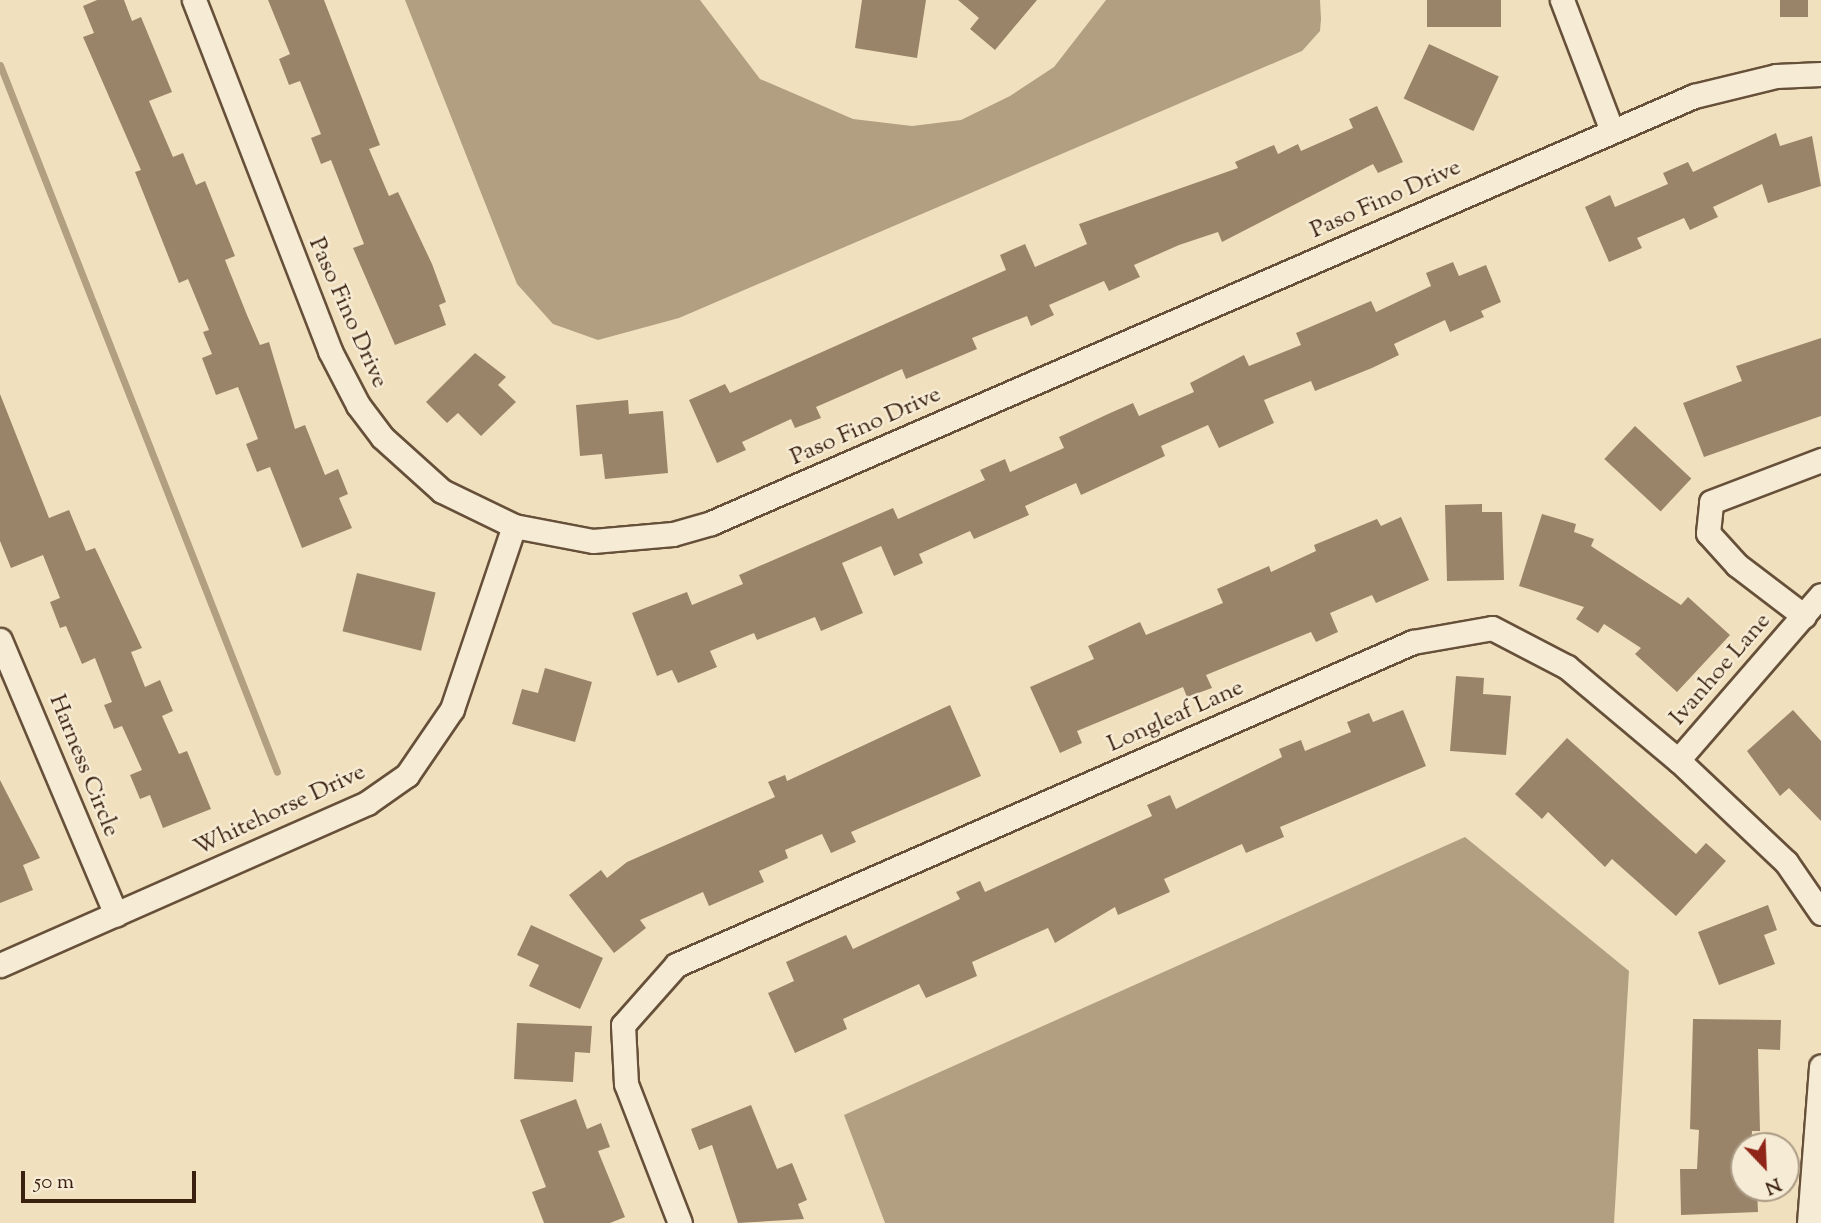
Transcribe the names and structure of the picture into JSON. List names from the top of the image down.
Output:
{
  "streets": {
    "street": [
      "Paso Fino Drive",
      "Ivanhoe Lane",
      "Longleaf Lane",
      "Harness Circle",
      "Whitehorse Drive"
    ]
  },
  "crossings": [
    ["Paso Fino Drive", "Whitehorse Drive"],
    ["Ivanhoe Lane", "Longleaf Lane"],
    ["Harness Circle", "Whitehorse Drive"]
  ],
  "scale_bar": "50 m",
  "north": "bottom right"
}
